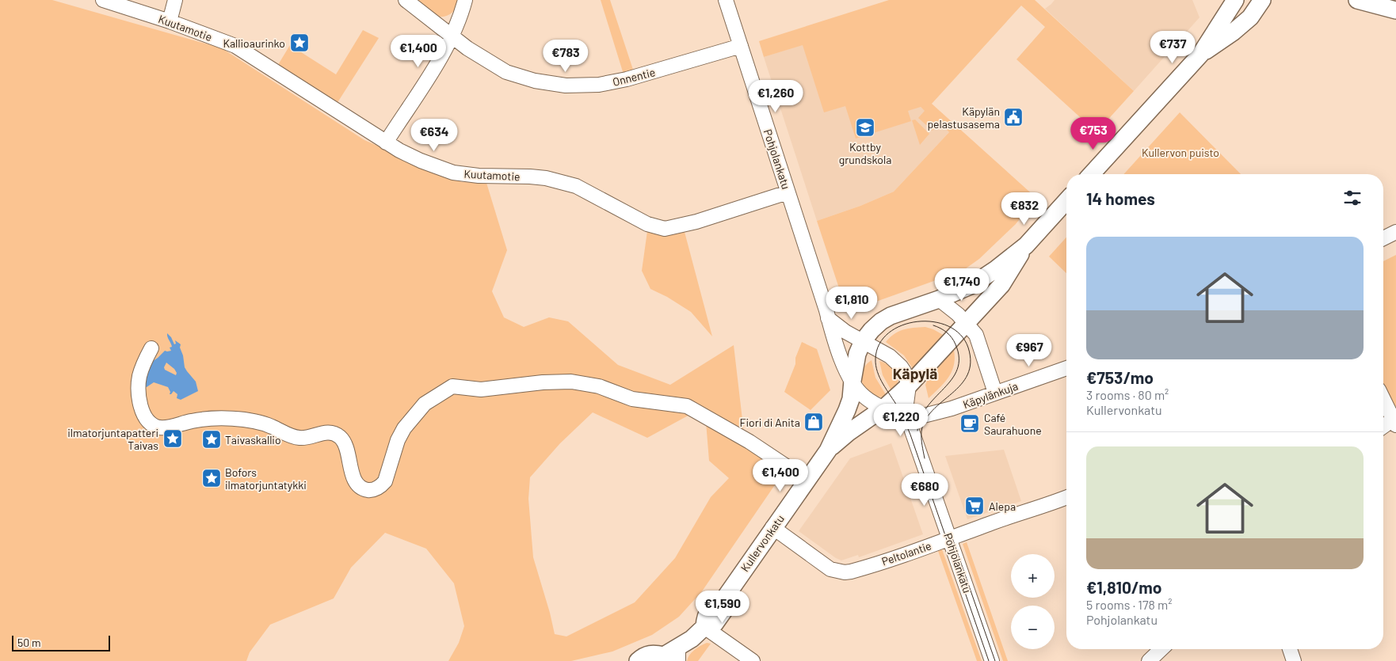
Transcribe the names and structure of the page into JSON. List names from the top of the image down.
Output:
{
  "streets": {
    "main road": ["Kullervonkatu"],
    "street": [
      "Kuutamotie",
      "Onnentie",
      "Pohjolankatu",
      "Käpylänkuja",
      "Peltolantie"
    ]
  },
  "crossings": [
    ["Kuutamotie", "Pohjolankatu"],
    ["Onnentie", "Pohjolankatu"],
    ["Pohjolankatu", "Käpylänkuja"],
    ["Pohjolankatu", "Kullervonkatu"],
    ["Pohjolankatu", "Peltolantie"],
    ["Kullervonkatu", "Peltolantie"]
  ],
  "districts": ["Käpylä"],
  "parks": ["Kullervon puisto"],
  "places": {
    "place": [
      "Kallioaurinko",
      "ilmatorjuntapatteri Taivas",
      "Taivaskallio",
      "Bofors ilmatorjuntatykki"
    ],
    "public building": ["Käpylän pelastusasema"],
    "school or university": ["Kottby grundskola"],
    "shop": ["Fiori di Anita"],
    "cafe": ["Café Saurahuone"],
    "supermarket": ["Alepa"]
  },
  "scale_bar": "50 m",
  "page": {
    "price": [
      "€737",
      "€1,400",
      "€783",
      "€1,260",
      "€753",
      "€634",
      "€832",
      "€1,740",
      "€1,810",
      "€967",
      "€1,220",
      "€1,400",
      "€680",
      "€1,590"
    ],
    "heading": "14 homes",
    "list": [
      {
        "name": "€753/mo",
        "note": "3 rooms · 80 m² · Kullervonkatu"
      },
      {
        "name": "€1,810/mo",
        "note": "5 rooms · 178 m² · Pohjolankatu"
      }
    ],
    "map_buttons": ["+", "−"],
    "scale": "50 m"
  }
}
